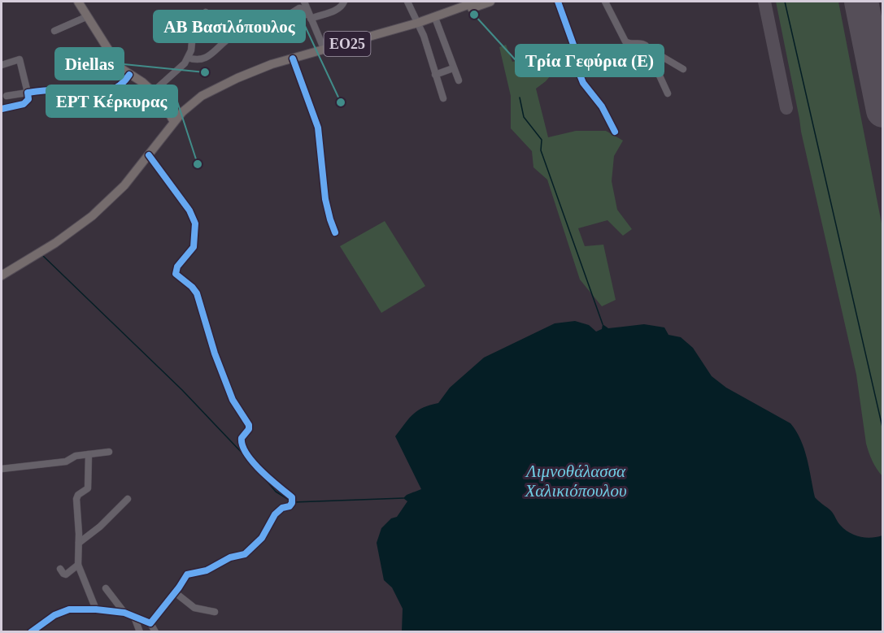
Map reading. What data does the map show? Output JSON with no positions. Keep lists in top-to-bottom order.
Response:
{
  "streets": {
    "main road": ["ΕΟ25"]
  },
  "water": ["Λιμνοθάλασσα Χαλικιόπουλου"],
  "places": [
    "Τρία Γεφύρια (E)",
    "Diellas",
    "ΑΒ Βασιλόπουλος",
    "ΕΡΤ Κέρκυρας"
  ]
}
